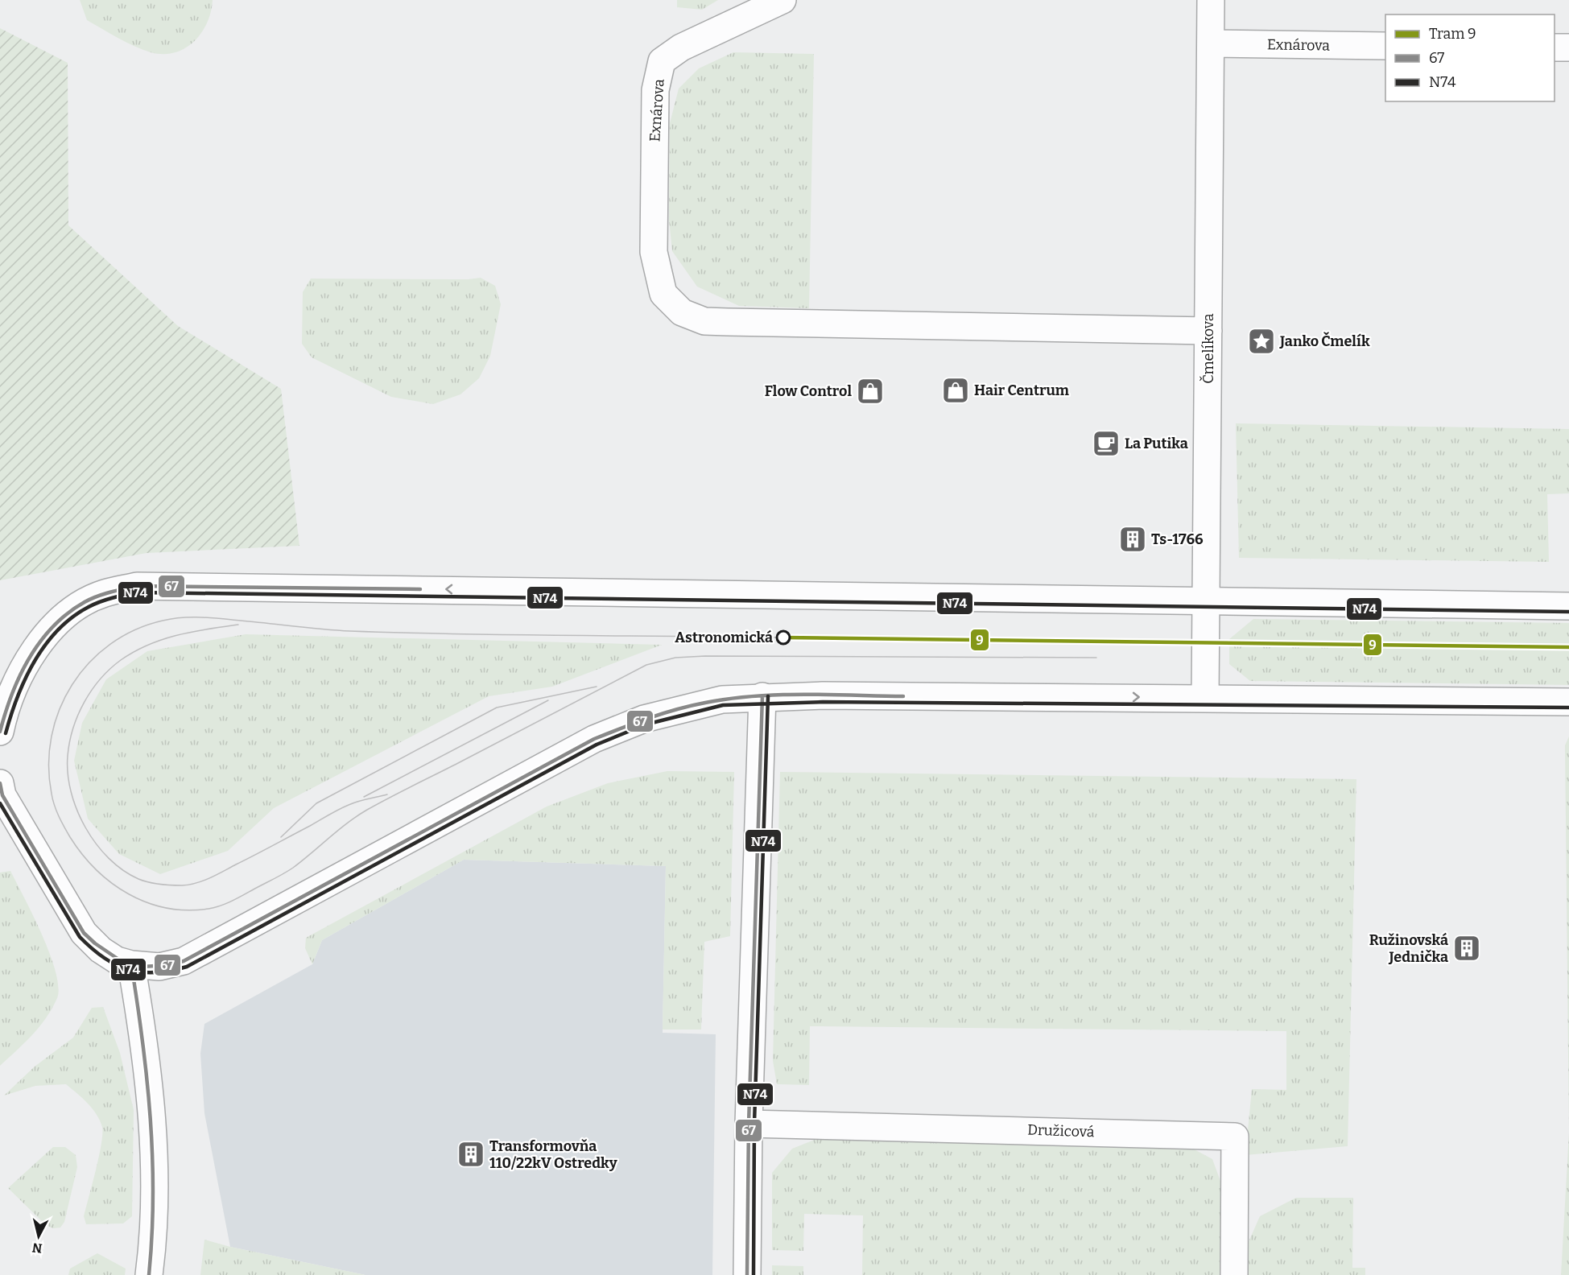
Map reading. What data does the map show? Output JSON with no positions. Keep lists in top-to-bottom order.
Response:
{
  "streets": {
    "street": ["Exnárova", "Čmelíkova", "Družicová"]
  },
  "crossings": [
    ["Exnárova", "Čmelíkova"]
  ],
  "places": {
    "place": ["Janko Čmelík"],
    "shop": ["Hair Centrum", "Flow Control"],
    "cafe": ["La Putika"],
    "building": ["Ts-1766", "Ružinovská Jednička", "Transformovňa 110/22kV Ostredky"],
    "other": ["Astronomická"]
  },
  "lines": ["transit line 67", "transit line N74", "tram line 9"],
  "legend": ["Tram 9", "67", "N74"],
  "north": "bottom"
}
